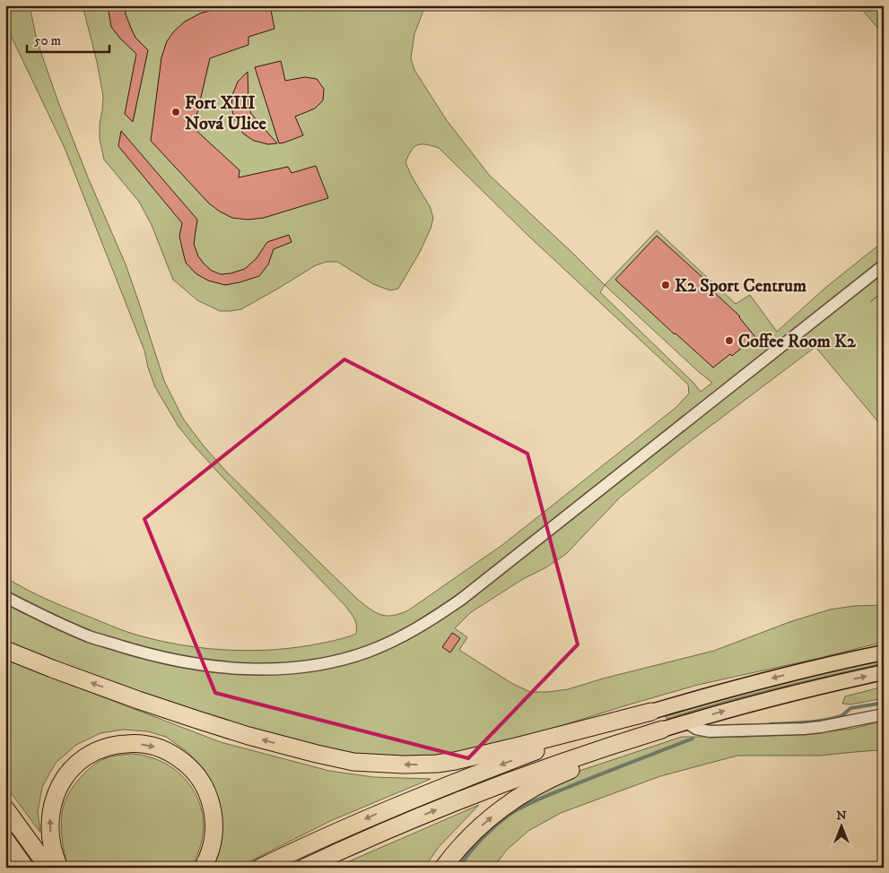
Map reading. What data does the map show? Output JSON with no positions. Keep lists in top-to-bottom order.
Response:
{
  "places": ["Fort XIII Nová Ulice", "K2 Sport Centrum", "Coffee Room K2"],
  "scale_bar": "50 m",
  "north": "top"
}
